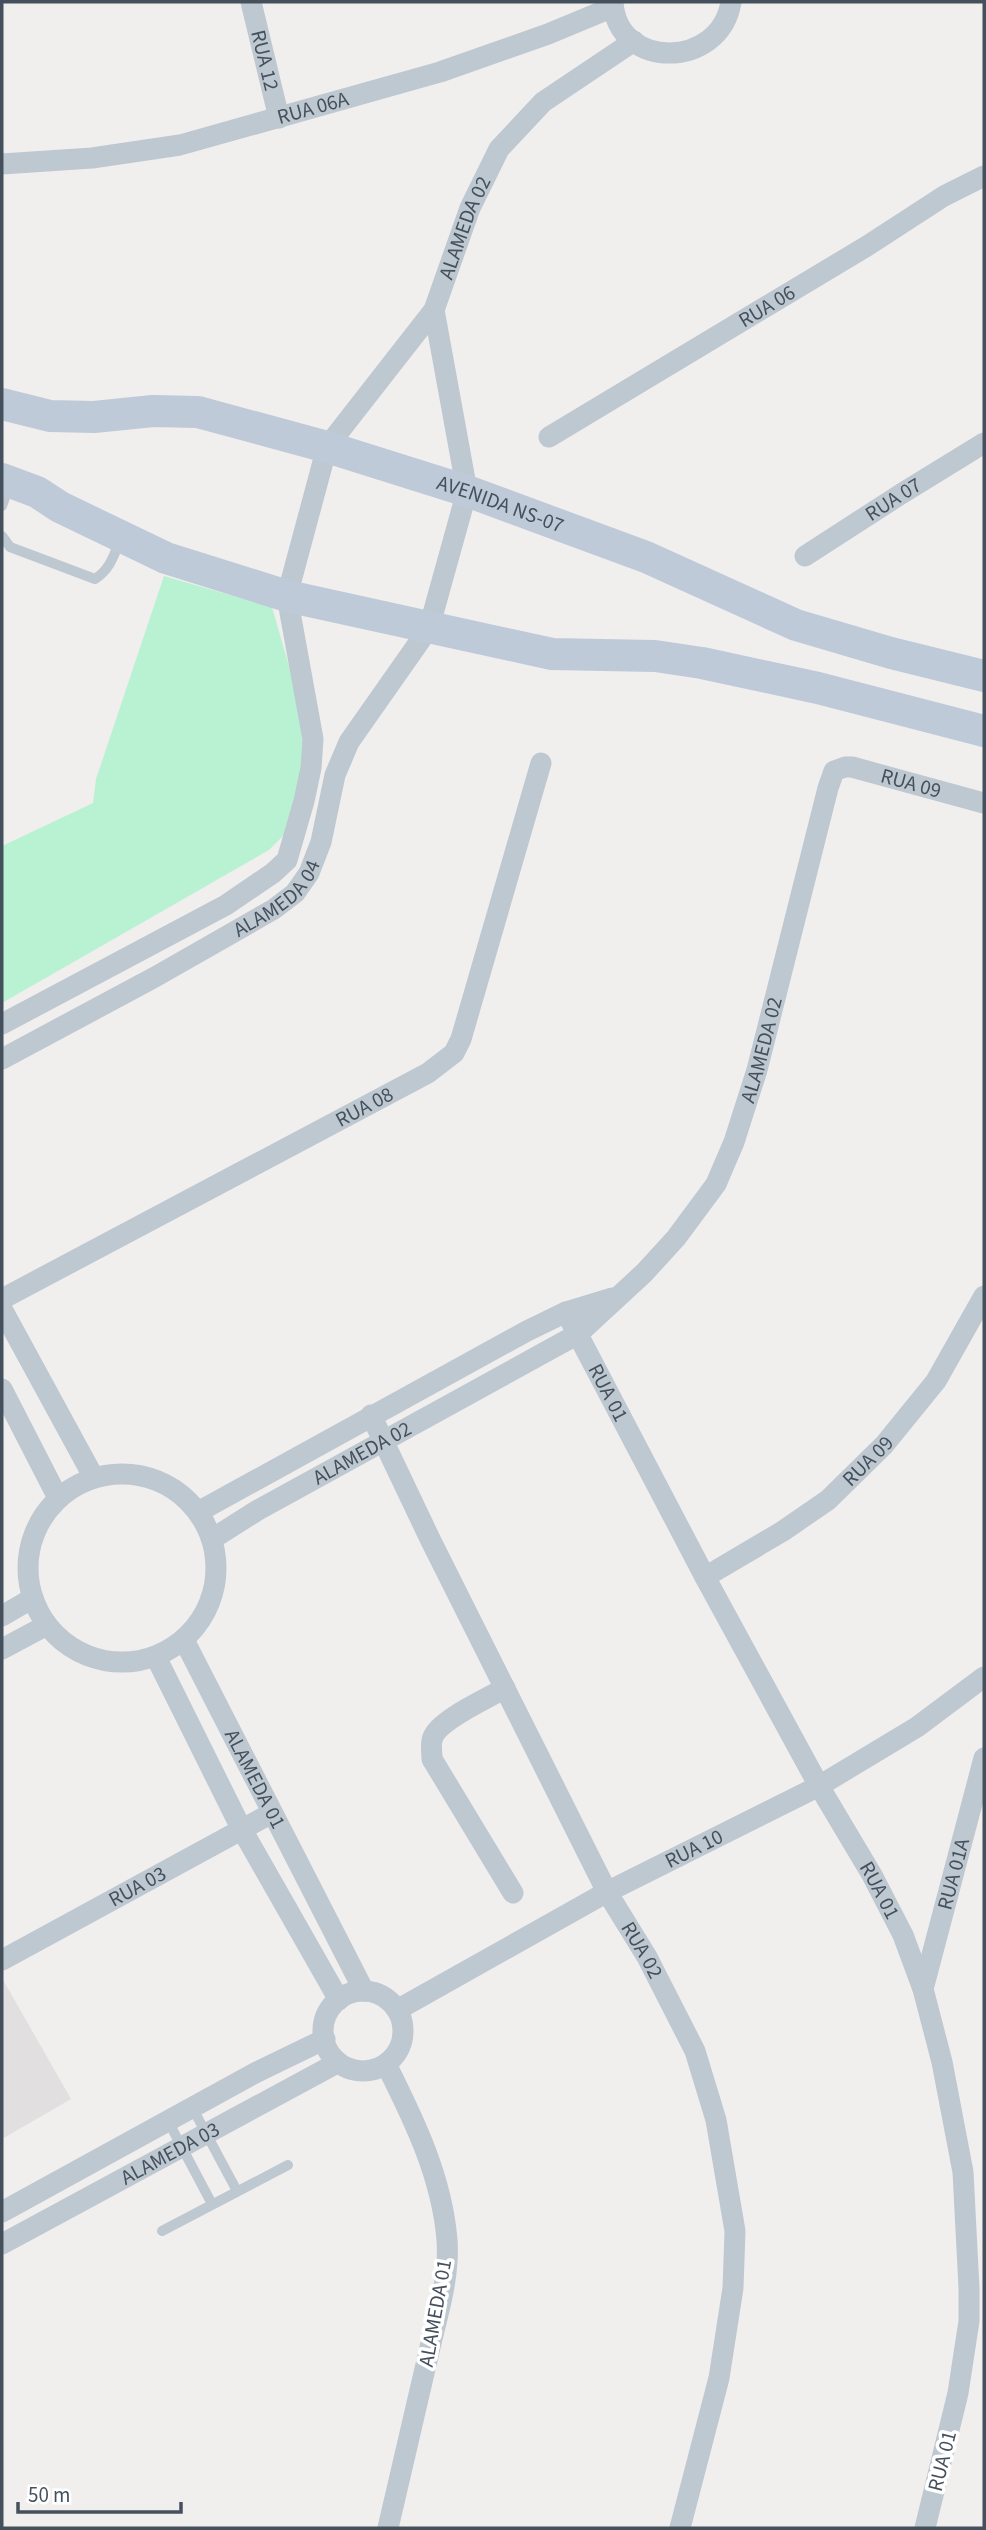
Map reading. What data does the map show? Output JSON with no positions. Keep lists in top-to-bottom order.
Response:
{
  "streets": {
    "street": [
      "RUA 12",
      "RUA 06A",
      "ALAMEDA 02",
      "RUA 06",
      "RUA 07",
      "AVENIDA NS-07",
      "RUA 09",
      "ALAMEDA 04",
      "RUA 08",
      "RUA 01",
      "ALAMEDA 01",
      "RUA 10",
      "RUA 01A",
      "RUA 03",
      "RUA 02",
      "ALAMEDA 03"
    ]
  },
  "crossings": [
    ["RUA 12", "RUA 06A"],
    ["ALAMEDA 02", "AVENIDA NS-07"],
    ["ALAMEDA 02", "RUA 09"],
    ["ALAMEDA 02", "RUA 01"],
    ["ALAMEDA 02", "ALAMEDA 01"],
    ["ALAMEDA 02", "RUA 02"],
    ["AVENIDA NS-07", "ALAMEDA 04"],
    ["RUA 09", "RUA 01"],
    ["RUA 01", "RUA 10"],
    ["RUA 01", "RUA 01A"],
    ["ALAMEDA 01", "RUA 10"],
    ["ALAMEDA 01", "RUA 03"],
    ["ALAMEDA 01", "ALAMEDA 03"],
    ["RUA 10", "RUA 02"],
    ["RUA 10", "ALAMEDA 03"]
  ],
  "scale_bar": "50 m"
}
